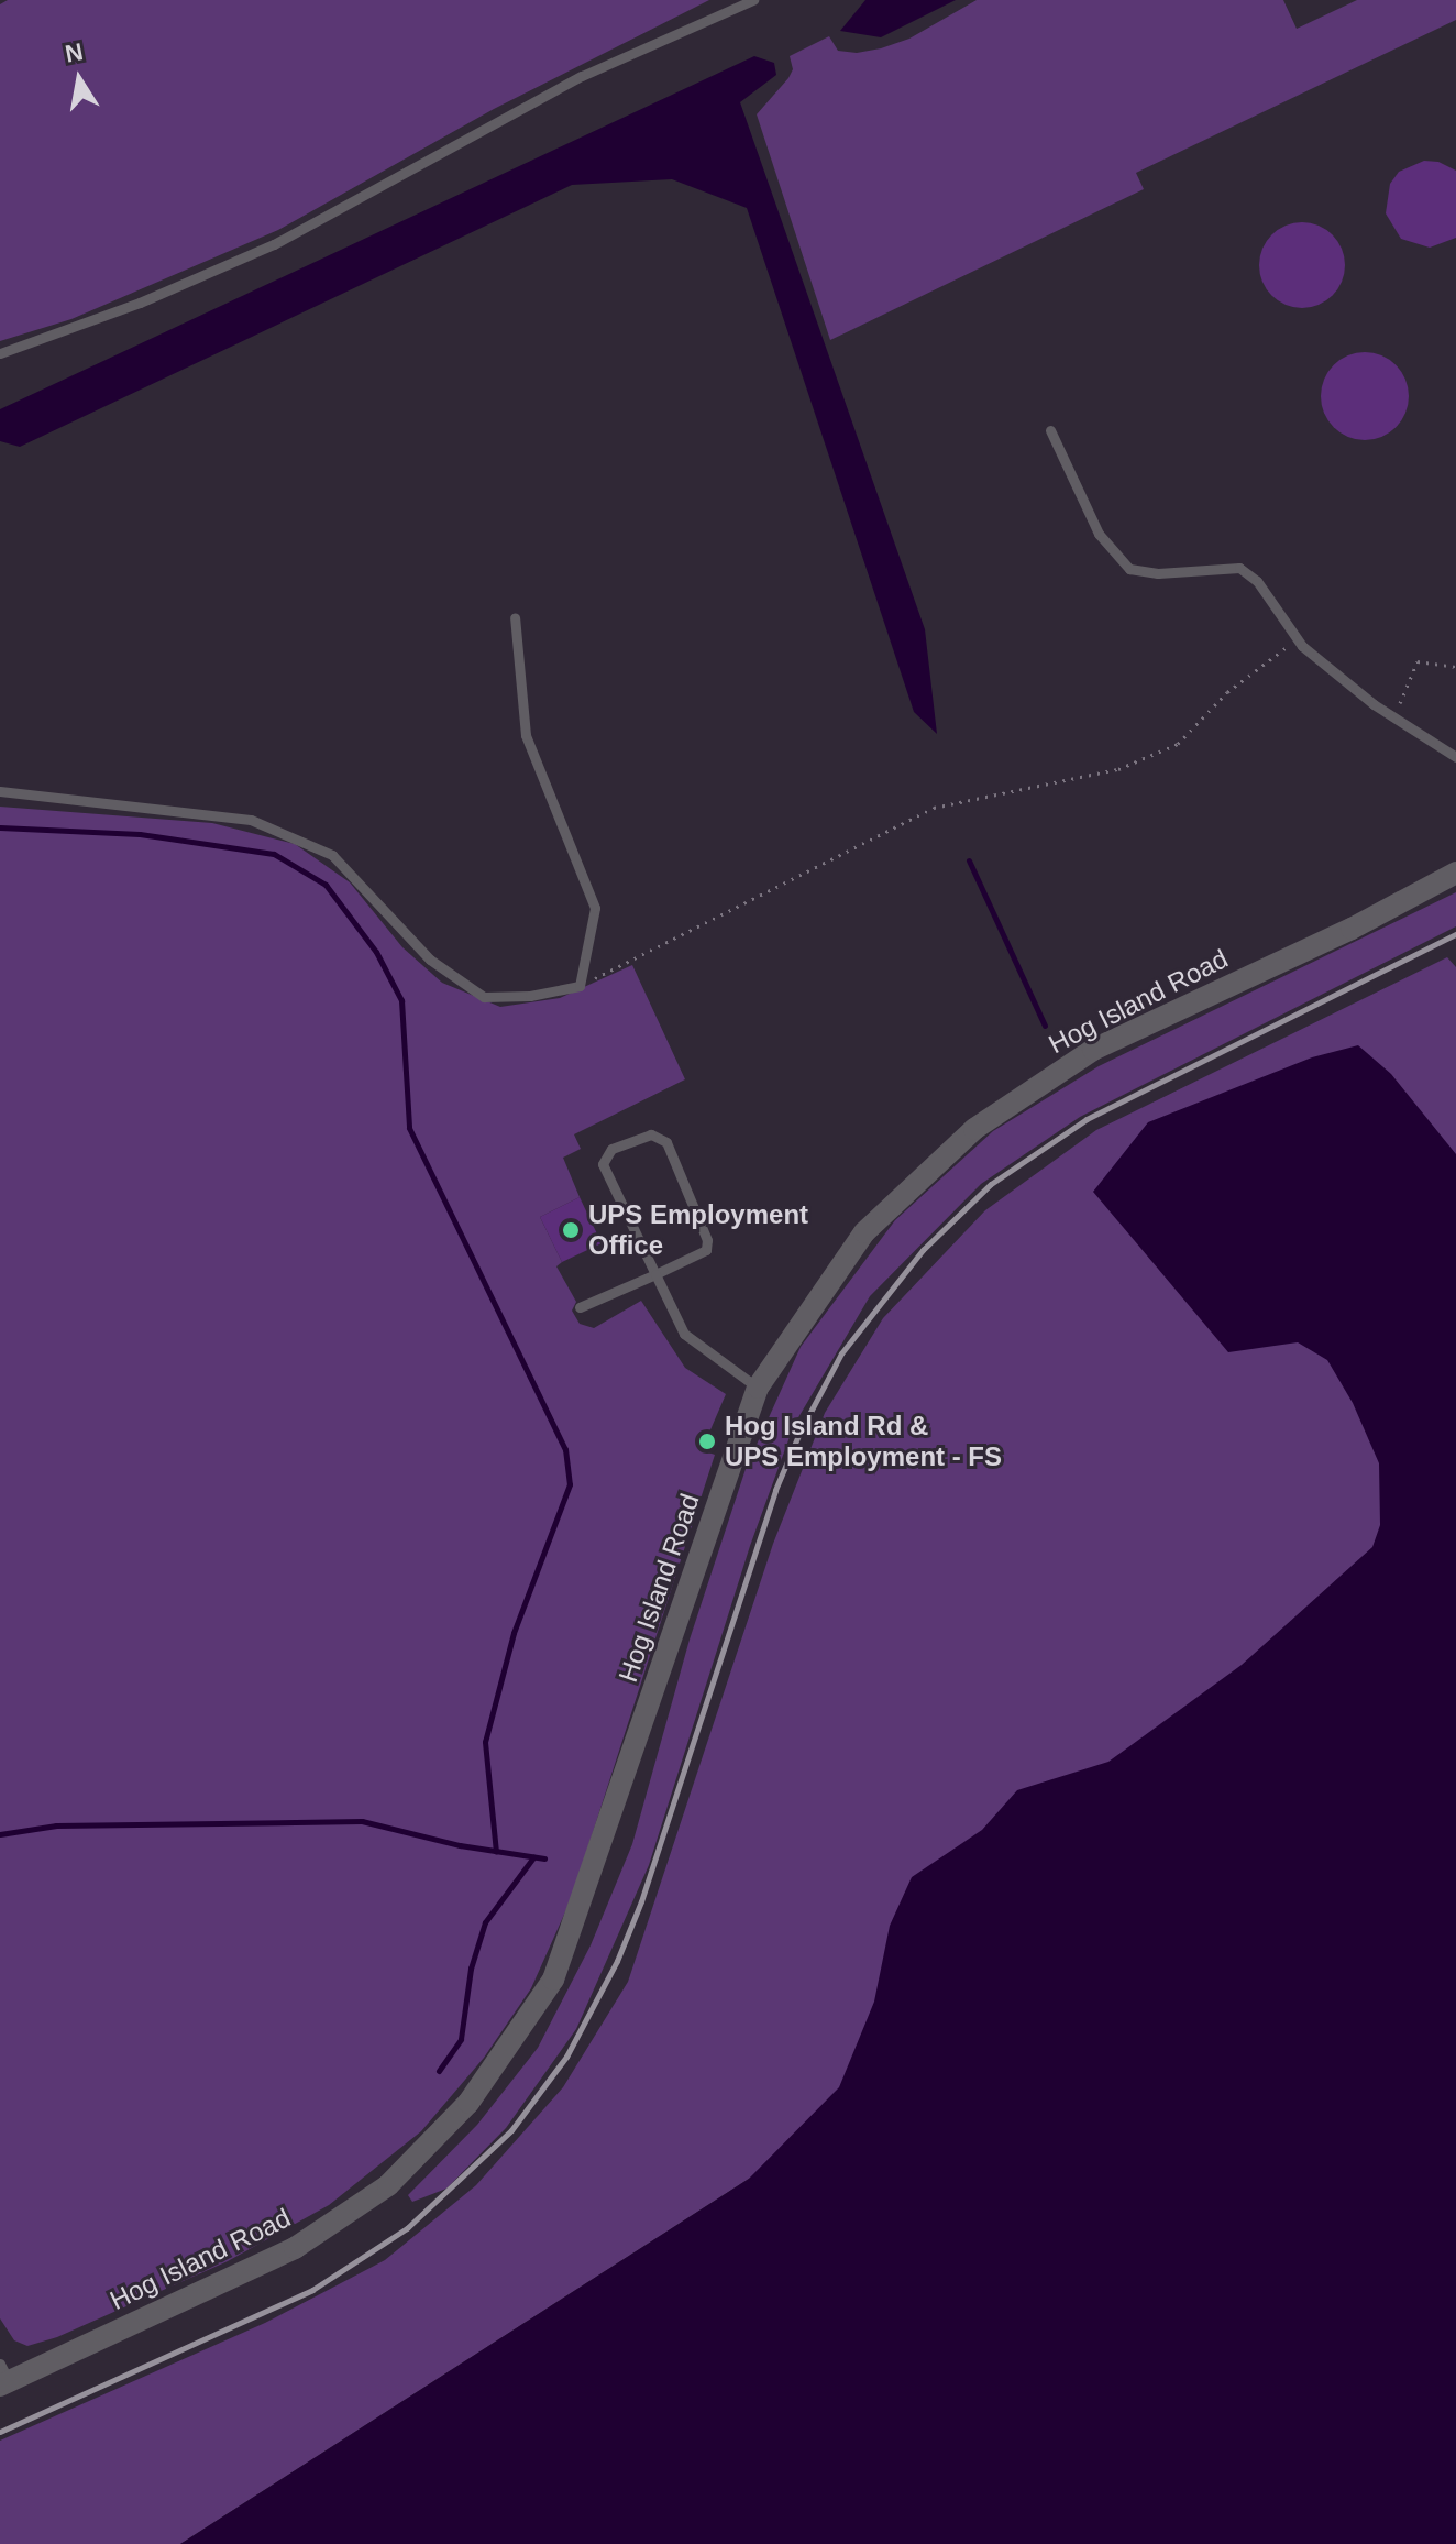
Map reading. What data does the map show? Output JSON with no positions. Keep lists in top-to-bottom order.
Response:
{
  "streets": {
    "street": ["Hog Island Road"]
  },
  "places": ["UPS Employment Office", "Hog Island Rd & UPS Employment - FS"],
  "north": "top"
}
